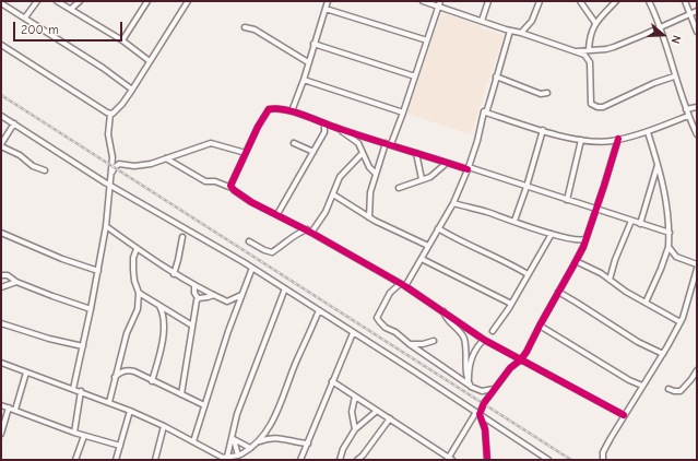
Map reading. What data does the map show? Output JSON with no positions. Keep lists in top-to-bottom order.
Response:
{
  "scale_bar": "200 m",
  "north": "right"
}
